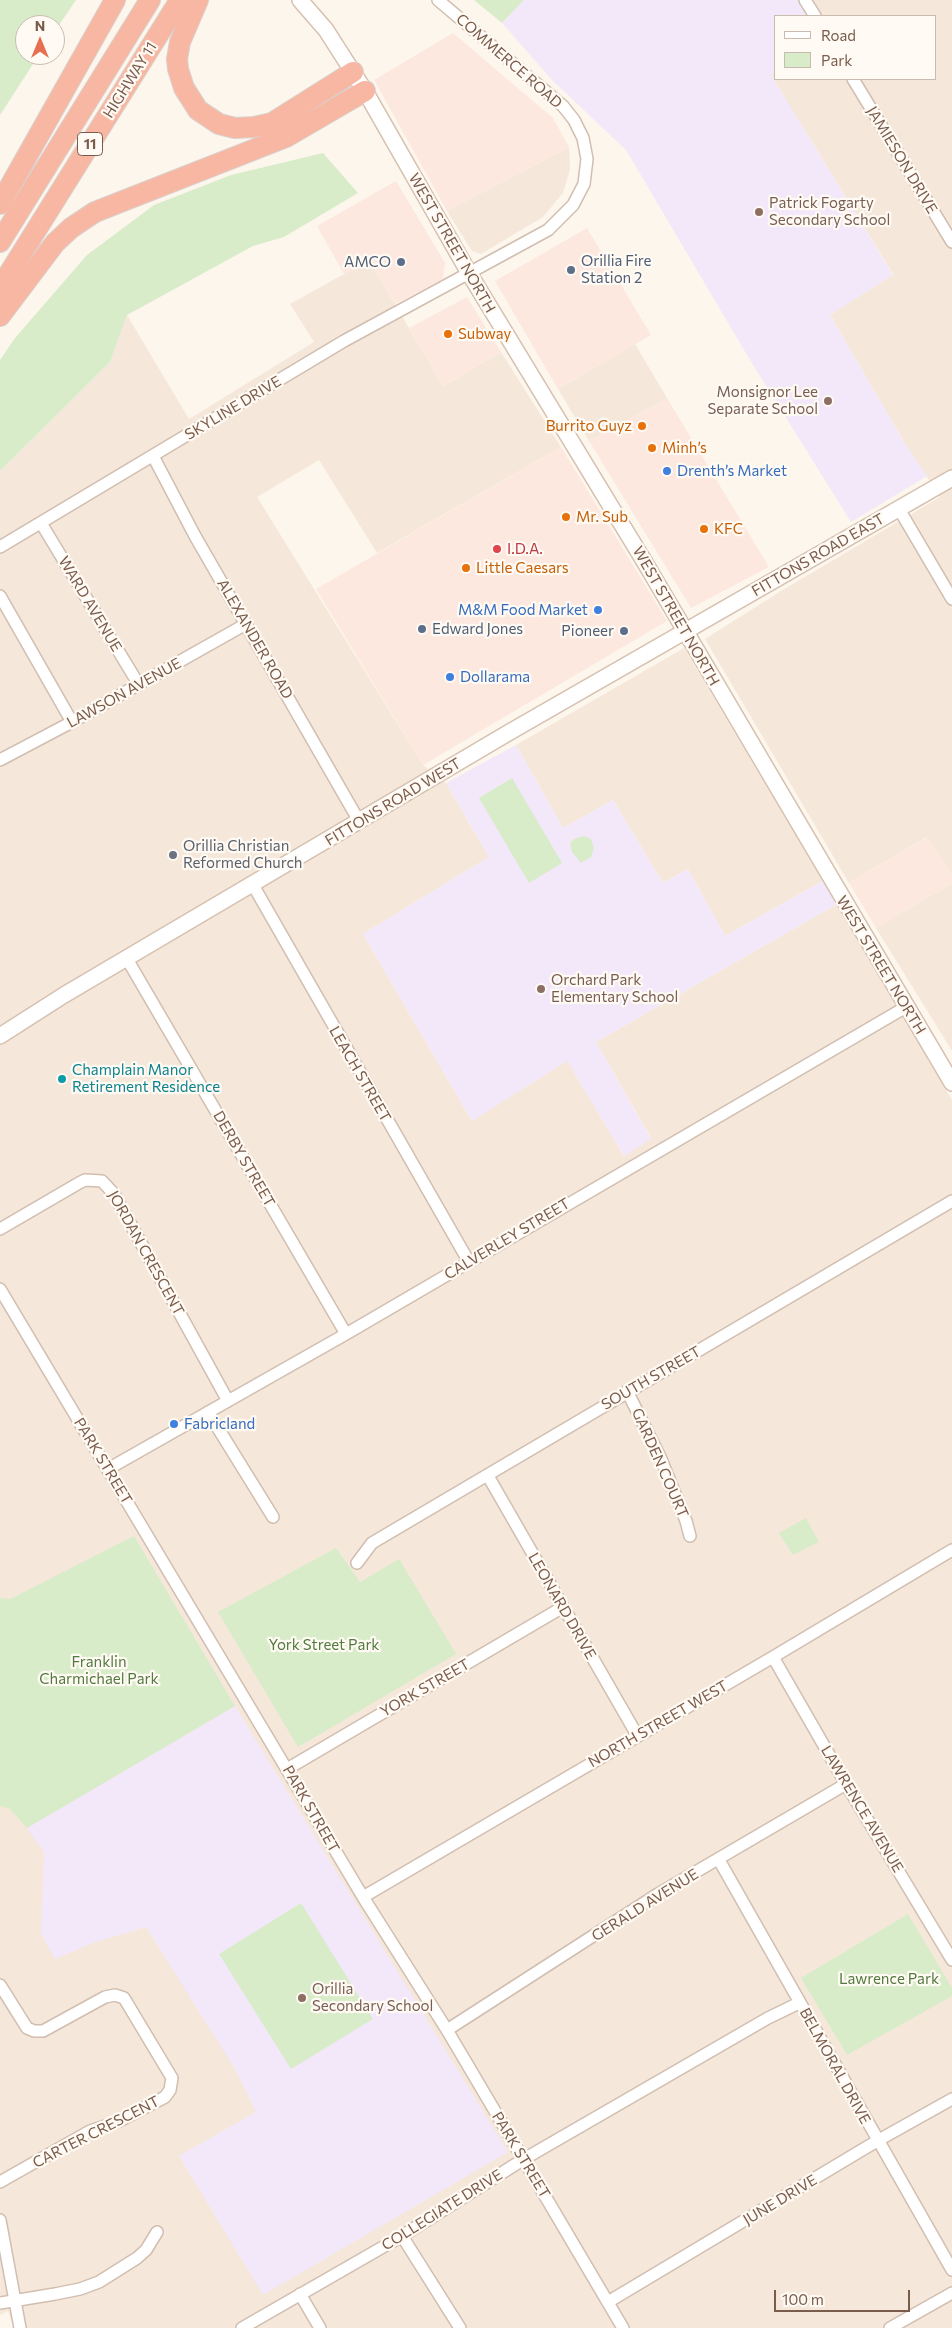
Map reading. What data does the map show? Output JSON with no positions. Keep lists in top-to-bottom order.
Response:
{
  "streets": {
    "highway": ["HIGHWAY 11", "11"],
    "main road": ["WEST STREET NORTH", "FITTONS ROAD EAST", "FITTONS ROAD WEST"],
    "street": [
      "COMMERCE ROAD",
      "JAMIESON DRIVE",
      "SKYLINE DRIVE",
      "WARD AVENUE",
      "ALEXANDER ROAD",
      "LAWSON AVENUE",
      "LEACH STREET",
      "DERBY STREET",
      "CALVERLEY STREET",
      "JORDAN CRESCENT",
      "SOUTH STREET",
      "PARK STREET",
      "GARDEN COURT",
      "LEONARD DRIVE",
      "YORK STREET",
      "NORTH STREET WEST",
      "LAWRENCE AVENUE",
      "GERALD AVENUE",
      "BELMORAL DRIVE",
      "CARTER CRESCENT",
      "JUNE DRIVE",
      "COLLEGIATE DRIVE"
    ]
  },
  "crossings": [
    ["COMMERCE ROAD", "WEST STREET NORTH"],
    ["COMMERCE ROAD", "SKYLINE DRIVE"],
    ["WEST STREET NORTH", "SKYLINE DRIVE"],
    ["WEST STREET NORTH", "FITTONS ROAD EAST"],
    ["WEST STREET NORTH", "FITTONS ROAD WEST"],
    ["WEST STREET NORTH", "CALVERLEY STREET"],
    ["SKYLINE DRIVE", "WARD AVENUE"],
    ["SKYLINE DRIVE", "ALEXANDER ROAD"],
    ["FITTONS ROAD EAST", "FITTONS ROAD WEST"],
    ["WARD AVENUE", "LAWSON AVENUE"],
    ["ALEXANDER ROAD", "LAWSON AVENUE"],
    ["ALEXANDER ROAD", "FITTONS ROAD WEST"],
    ["FITTONS ROAD WEST", "LEACH STREET"],
    ["FITTONS ROAD WEST", "DERBY STREET"],
    ["LEACH STREET", "CALVERLEY STREET"],
    ["DERBY STREET", "CALVERLEY STREET"],
    ["CALVERLEY STREET", "JORDAN CRESCENT"],
    ["CALVERLEY STREET", "PARK STREET"],
    ["SOUTH STREET", "GARDEN COURT"],
    ["SOUTH STREET", "LEONARD DRIVE"],
    ["PARK STREET", "YORK STREET"],
    ["PARK STREET", "NORTH STREET WEST"],
    ["PARK STREET", "GERALD AVENUE"],
    ["PARK STREET", "JUNE DRIVE"],
    ["PARK STREET", "COLLEGIATE DRIVE"],
    ["LEONARD DRIVE", "YORK STREET"],
    ["LEONARD DRIVE", "NORTH STREET WEST"],
    ["NORTH STREET WEST", "LAWRENCE AVENUE"],
    ["LAWRENCE AVENUE", "GERALD AVENUE"],
    ["GERALD AVENUE", "BELMORAL DRIVE"],
    ["BELMORAL DRIVE", "JUNE DRIVE"],
    ["BELMORAL DRIVE", "COLLEGIATE DRIVE"]
  ],
  "parks": ["York Street Park", "Franklin Charmichael Park", "Lawrence Park"],
  "places": [
    "Patrick Fogarty Secondary School",
    "AMCO",
    "Orillia Fire Station 2",
    "Subway",
    "Monsignor Lee Separate School",
    "Burrito Guyz",
    "Minh’s",
    "Drenth’s Market",
    "Mr. Sub",
    "KFC",
    "I.D.A.",
    "Little Caesars",
    "M&M Food Market",
    "Edward Jones",
    "Pioneer",
    "Dollarama",
    "Orillia Christian Reformed Church",
    "Orchard Park Elementary School",
    "Champlain Manor Retirement Residence",
    "Fabricland",
    "Orillia Secondary School"
  ],
  "legend": ["Road", "Park"],
  "scale_bar": "100 m",
  "north": "top"
}
